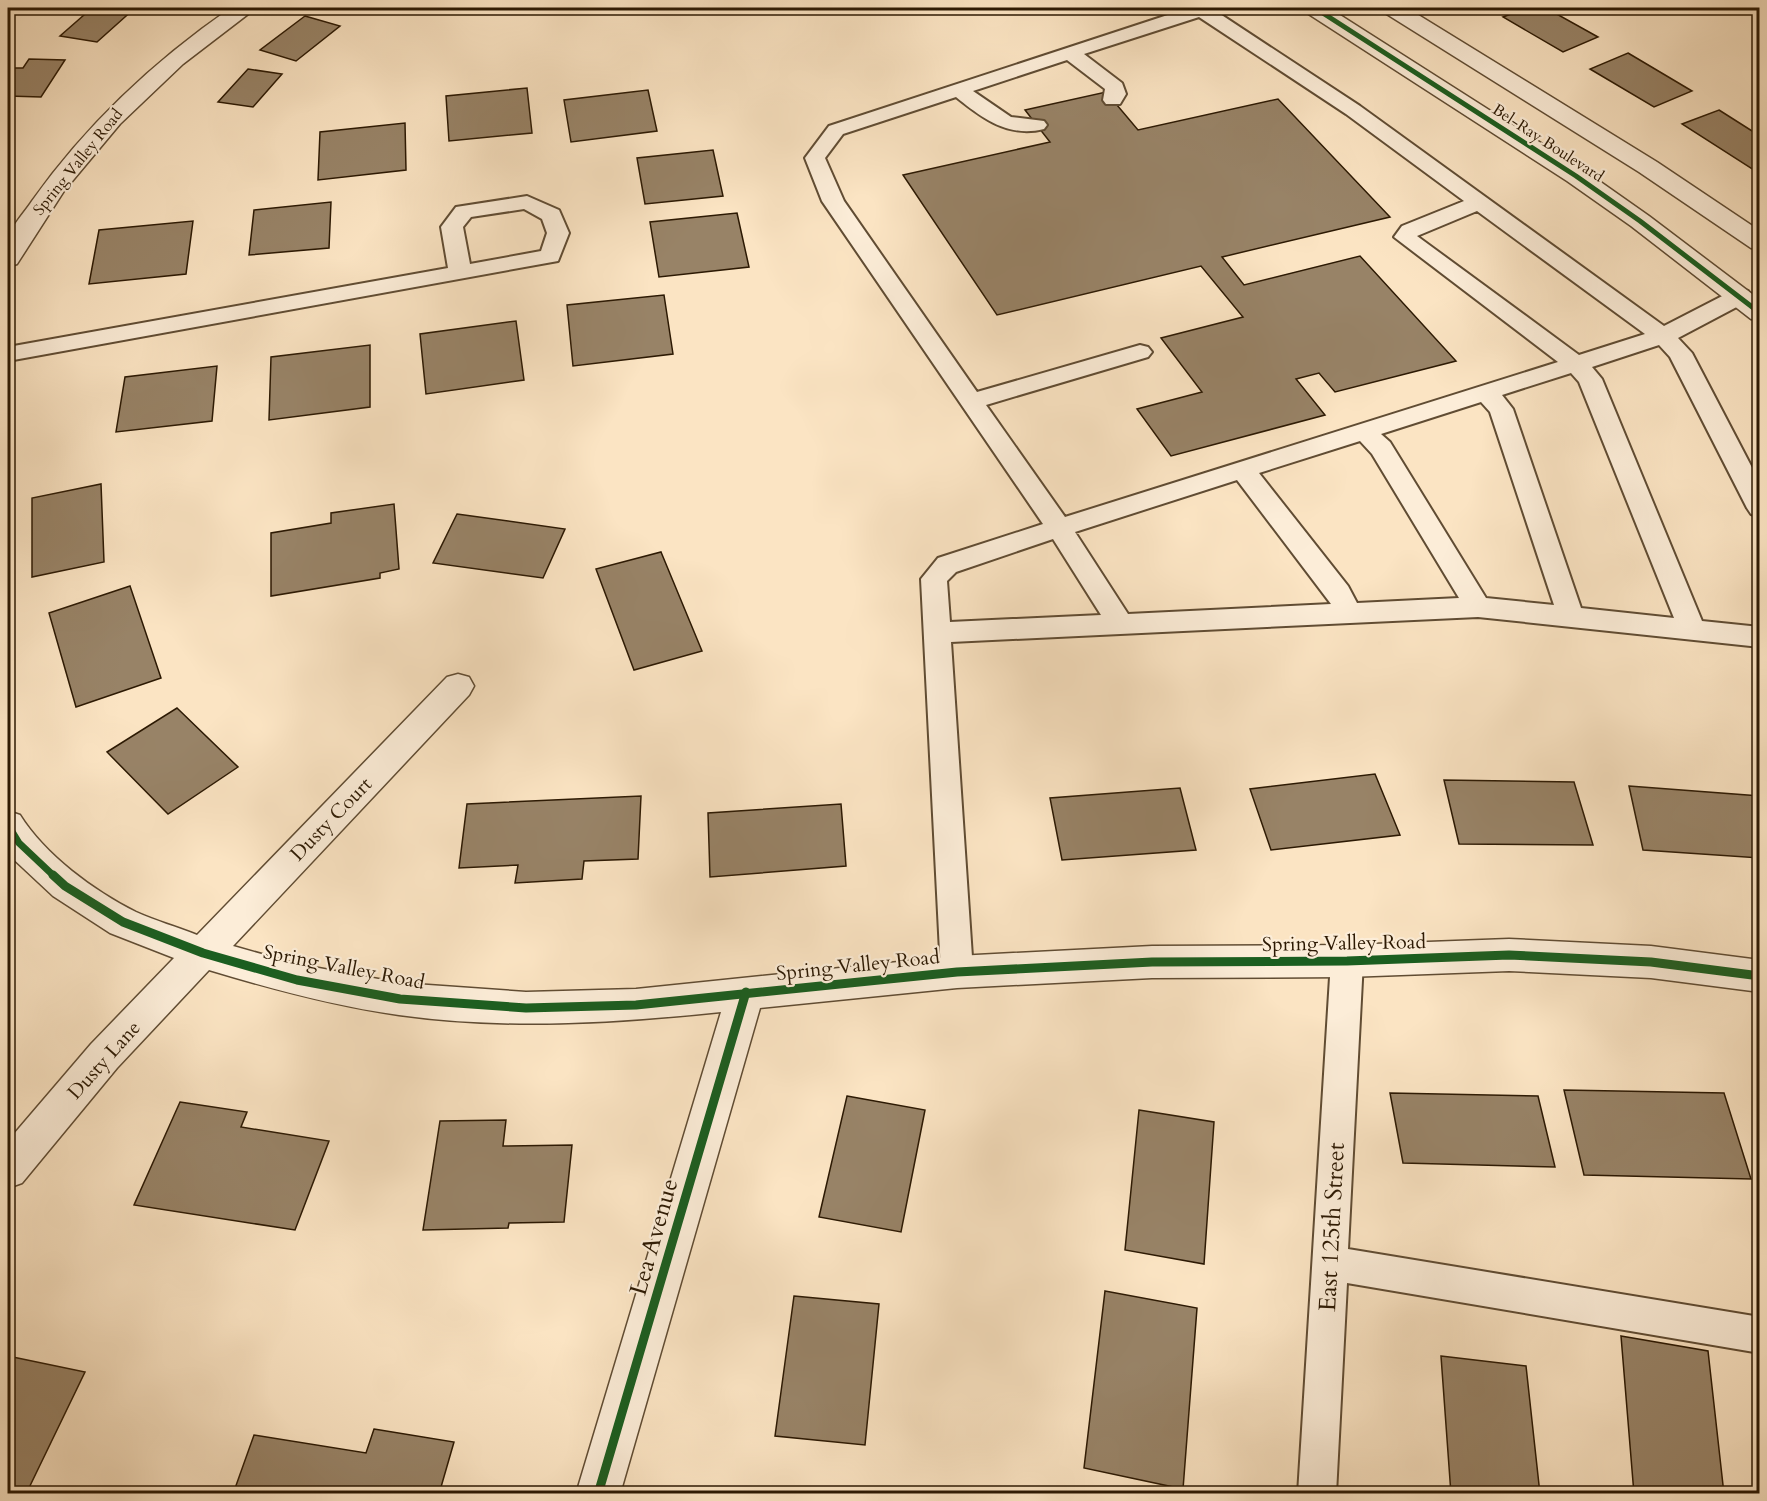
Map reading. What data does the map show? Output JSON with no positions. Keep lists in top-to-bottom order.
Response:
{
  "streets": {
    "street": [
      "Bel-Ray Boulevard",
      "Spring Valley Road",
      "Dusty Court",
      "Dusty Lane",
      "Lea Avenue"
    ],
    "lane": ["East 125th Street"]
  },
  "crossings": [
    ["Spring Valley Road", "Dusty Court"],
    ["Spring Valley Road", "Dusty Lane"],
    ["Spring Valley Road", "East 125th Street"],
    ["Spring Valley Road", "Lea Avenue"],
    ["Dusty Court", "Dusty Lane"]
  ]
}
